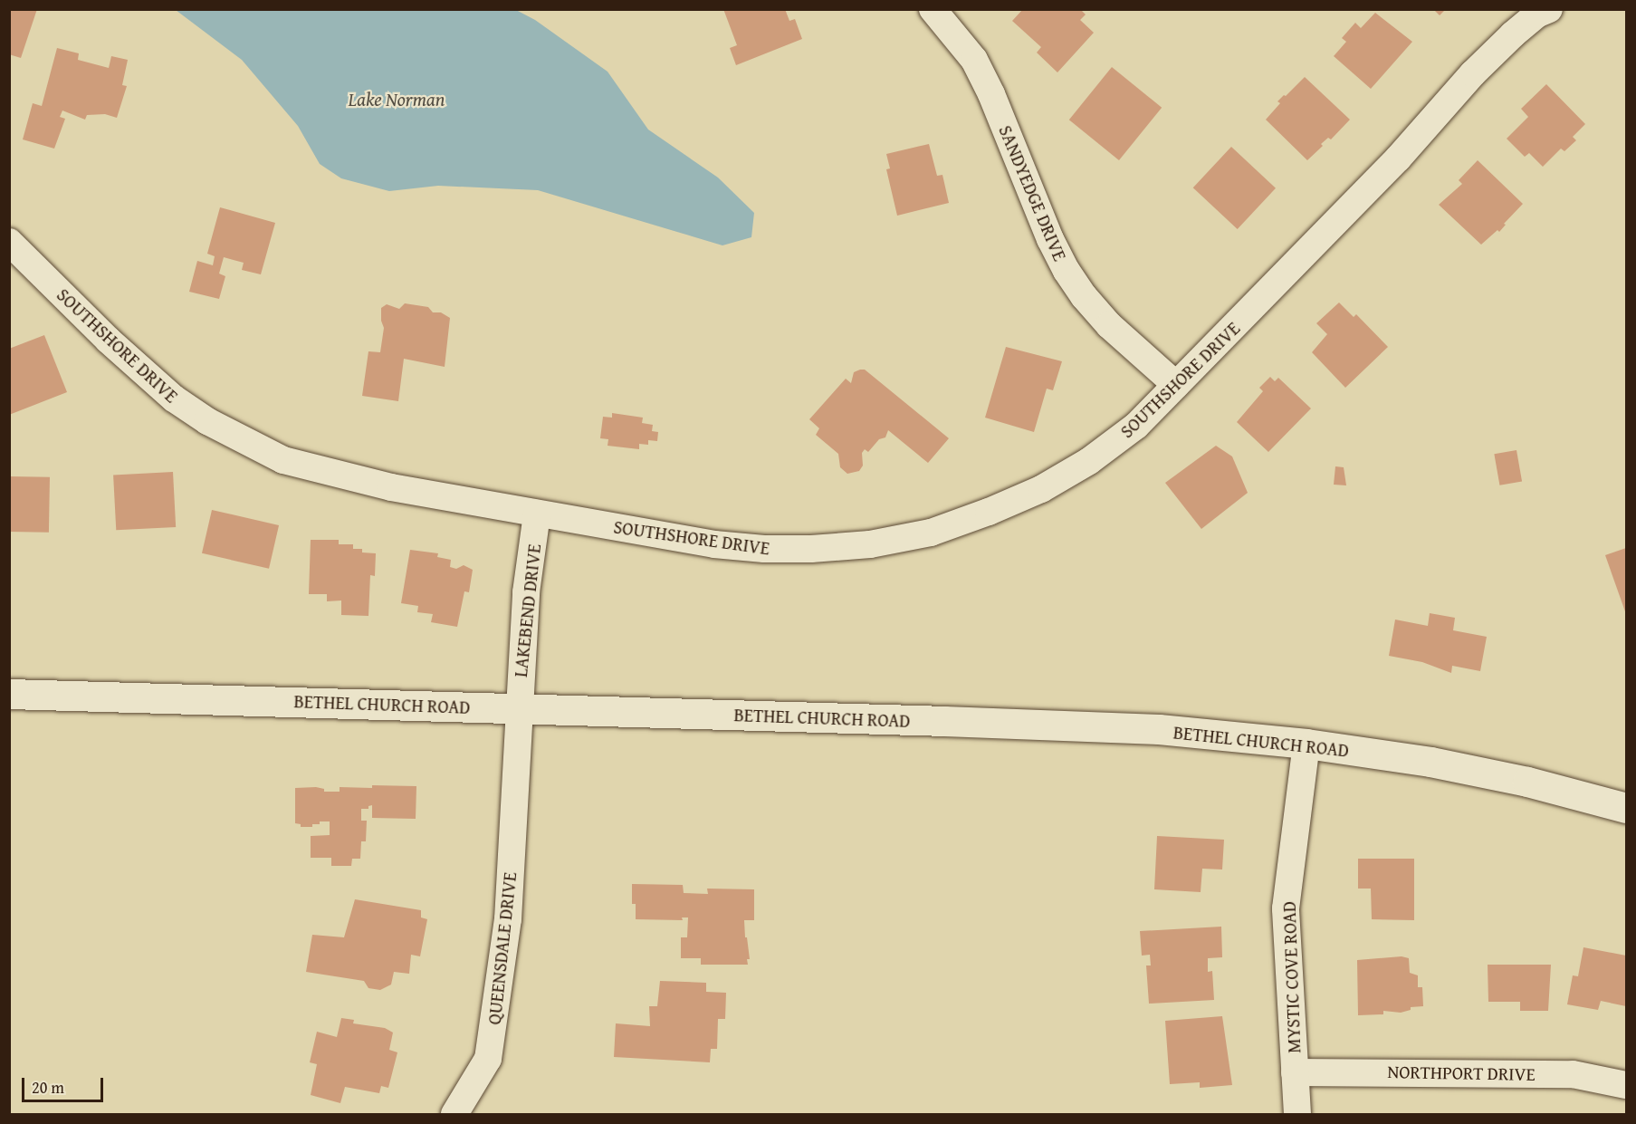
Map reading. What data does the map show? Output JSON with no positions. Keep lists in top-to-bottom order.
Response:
{
  "streets": {
    "street": [
      "SANDYEDGE DRIVE",
      "SOUTHSHORE DRIVE",
      "LAKEBEND DRIVE",
      "BETHEL CHURCH ROAD",
      "QUEENSDALE DRIVE",
      "MYSTIC COVE ROAD",
      "NORTHPORT DRIVE"
    ]
  },
  "crossings": [
    ["SANDYEDGE DRIVE", "SOUTHSHORE DRIVE"],
    ["SOUTHSHORE DRIVE", "LAKEBEND DRIVE"],
    ["LAKEBEND DRIVE", "BETHEL CHURCH ROAD"],
    ["LAKEBEND DRIVE", "QUEENSDALE DRIVE"],
    ["BETHEL CHURCH ROAD", "QUEENSDALE DRIVE"],
    ["BETHEL CHURCH ROAD", "MYSTIC COVE ROAD"],
    ["MYSTIC COVE ROAD", "NORTHPORT DRIVE"]
  ],
  "water": ["Lake Norman"],
  "scale_bar": "20 m"
}
